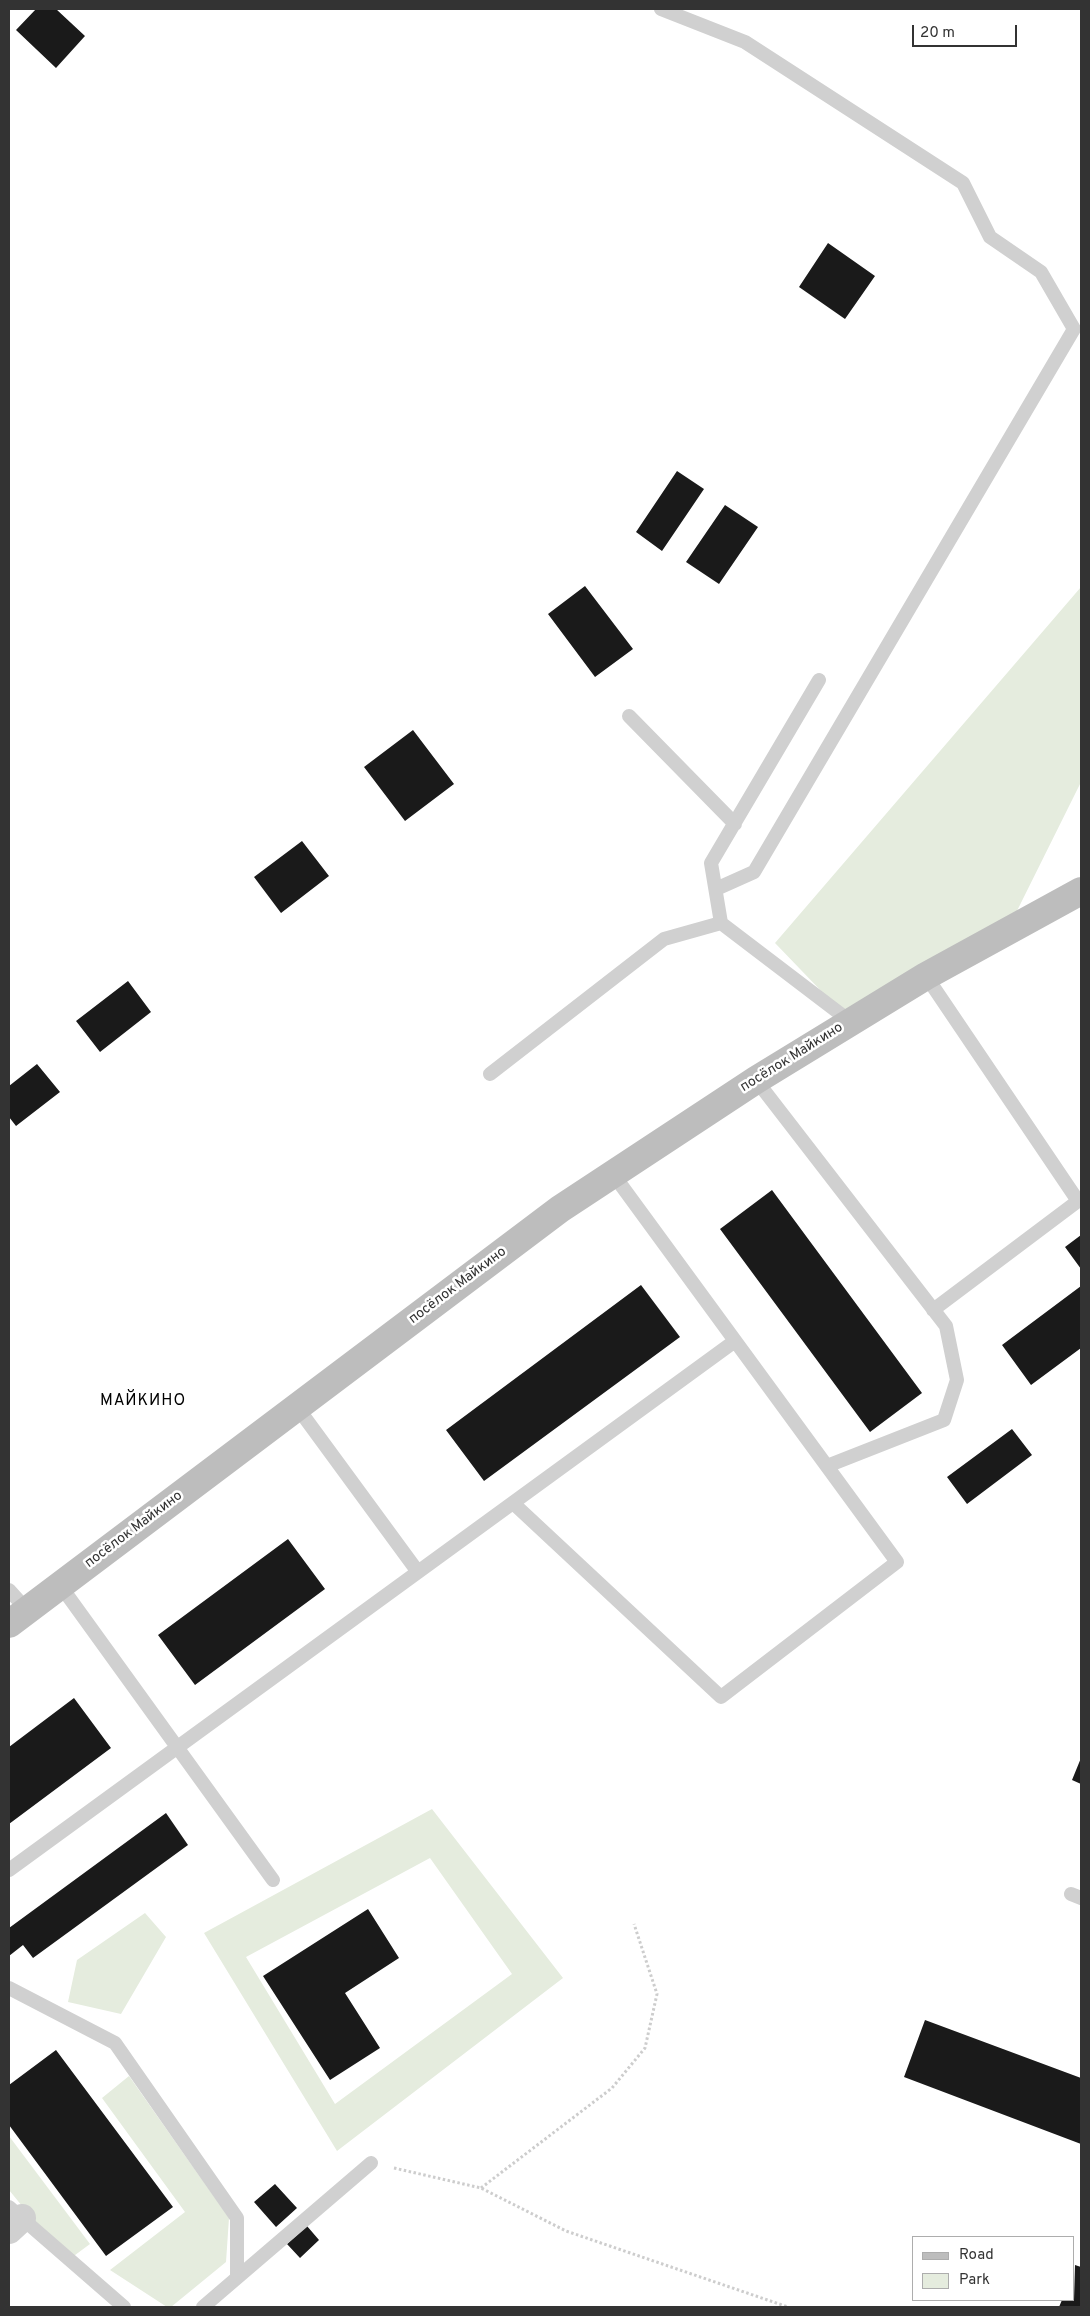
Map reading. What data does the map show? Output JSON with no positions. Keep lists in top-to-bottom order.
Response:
{
  "streets": {
    "street": ["посёлок Майкино"]
  },
  "districts": ["МАЙКИНО"],
  "legend": ["Road", "Park"],
  "scale_bar": "20 m"
}
